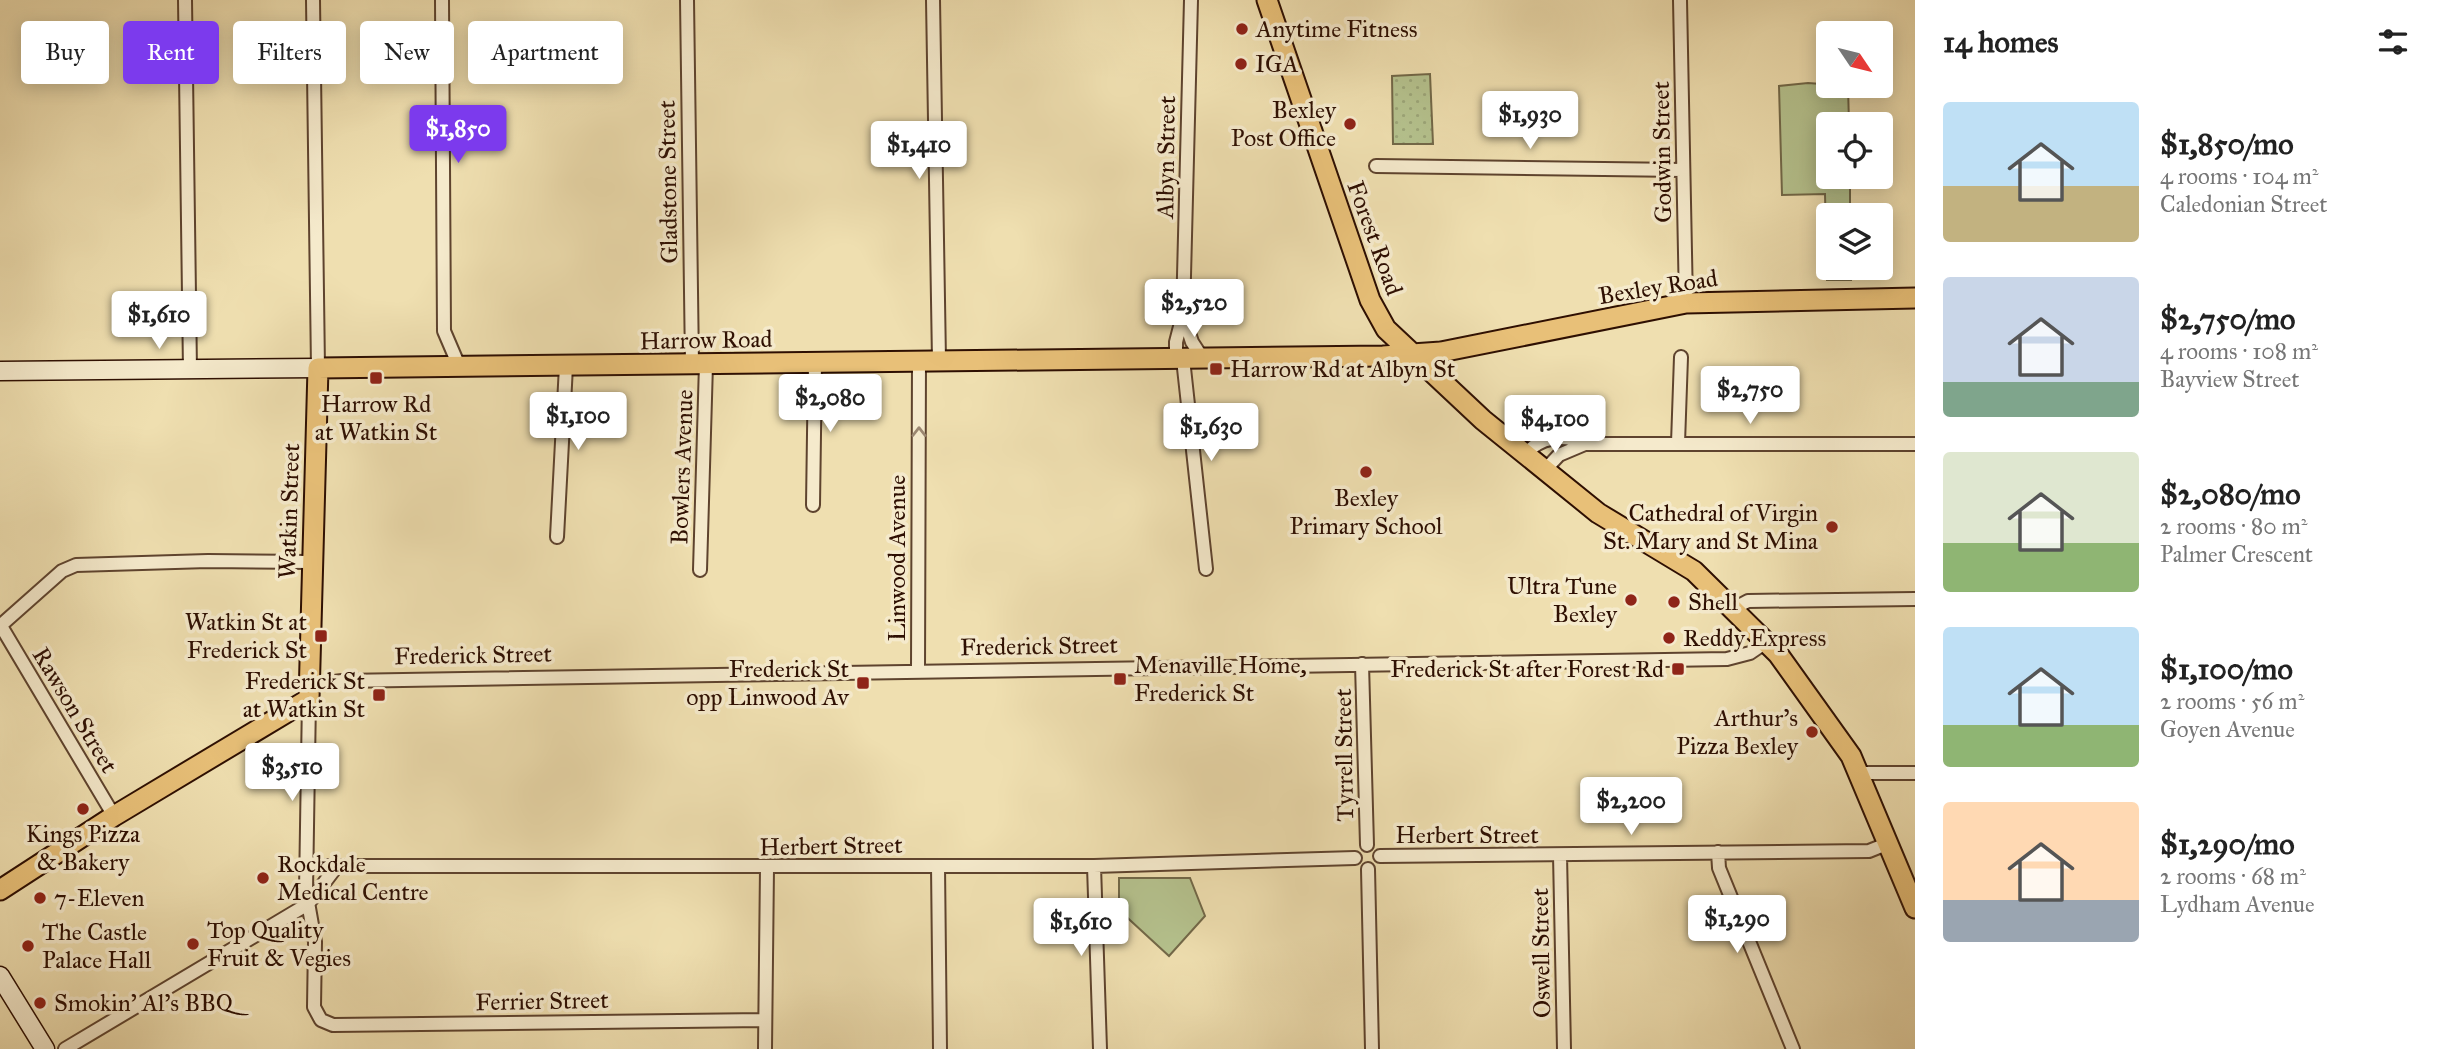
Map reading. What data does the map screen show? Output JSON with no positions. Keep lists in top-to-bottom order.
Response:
{
  "streets": {
    "main road": [
      "Forest Road",
      "Bexley Road",
      "Harrow Road",
      "Watkin Street",
      "Frederick Street"
    ],
    "street": [
      "Godwin Street",
      "Albyn Street",
      "Gladstone Street",
      "Bowlers Avenue",
      "Linwood Avenue",
      "Rawson Street",
      "Tyrrell Street",
      "Herbert Street",
      "Oswell Street",
      "Ferrier Street"
    ]
  },
  "crossings": [
    ["Godwin Street", "Bexley Road"],
    ["Albyn Street", "Harrow Road"],
    ["Gladstone Street", "Harrow Road"],
    ["Gladstone Street", "Bowlers Avenue"],
    ["Forest Road", "Bexley Road"],
    ["Forest Road", "Harrow Road"],
    ["Forest Road", "Frederick Street"],
    ["Forest Road", "Herbert Street"],
    ["Bexley Road", "Harrow Road"],
    ["Harrow Road", "Bowlers Avenue"],
    ["Harrow Road", "Watkin Street"],
    ["Harrow Road", "Linwood Avenue"],
    ["Watkin Street", "Frederick Street"],
    ["Watkin Street", "Herbert Street"],
    ["Watkin Street", "Ferrier Street"],
    ["Linwood Avenue", "Frederick Street"],
    ["Frederick Street", "Rawson Street"],
    ["Frederick Street", "Tyrrell Street"],
    ["Tyrrell Street", "Herbert Street"],
    ["Herbert Street", "Oswell Street"]
  ],
  "one_way": ["Linwood Avenue"],
  "places": {
    "other": [
      "Anytime Fitness",
      "IGA",
      "Bexley Post Office",
      "Bexley Primary School",
      "Cathedral of Virgin St. Mary and St Mina",
      "Ultra Tune Bexley",
      "Shell",
      "Reddy Express",
      "Arthur's Pizza Bexley",
      "Kings Pizza & Bakery",
      "Rockdale Medical Centre",
      "7-Eleven",
      "Top Quality Fruit & Vegies",
      "The Castle Palace Hall",
      "Smokin' Al's BBQ"
    ],
    "transit": [
      "Harrow Rd at Albyn St",
      "Harrow Rd at Watkin St",
      "Watkin St at Frederick St",
      "Frederick St after Forest Rd",
      "Menaville Home, Frederick St",
      "Frederick St opp Linwood Av",
      "Frederick St at Watkin St"
    ]
  },
  "north": "bottom right",
  "page": {
    "heading": "14 homes",
    "chip": [
      "Buy",
      "Rent",
      "Filters",
      "New",
      "Apartment"
    ],
    "list": [
      {
        "name": "$1,850/mo",
        "note": "4 rooms · 104 m² · Caledonian Street"
      },
      {
        "name": "$2,750/mo",
        "note": "4 rooms · 108 m² · Bayview Street"
      },
      {
        "name": "$2,080/mo",
        "note": "2 rooms · 80 m² · Palmer Crescent"
      },
      {
        "name": "$1,100/mo",
        "note": "2 rooms · 56 m² · Goyen Avenue"
      },
      {
        "name": "$1,290/mo",
        "note": "2 rooms · 68 m² · Lydham Avenue"
      }
    ],
    "price": [
      "$1,930",
      "$1,850",
      "$1,410",
      "$2,520",
      "$1,610",
      "$2,750",
      "$2,080",
      "$1,100",
      "$4,100",
      "$1,630",
      "$3,510",
      "$2,200",
      "$1,290",
      "$1,610"
    ]
  }
}
